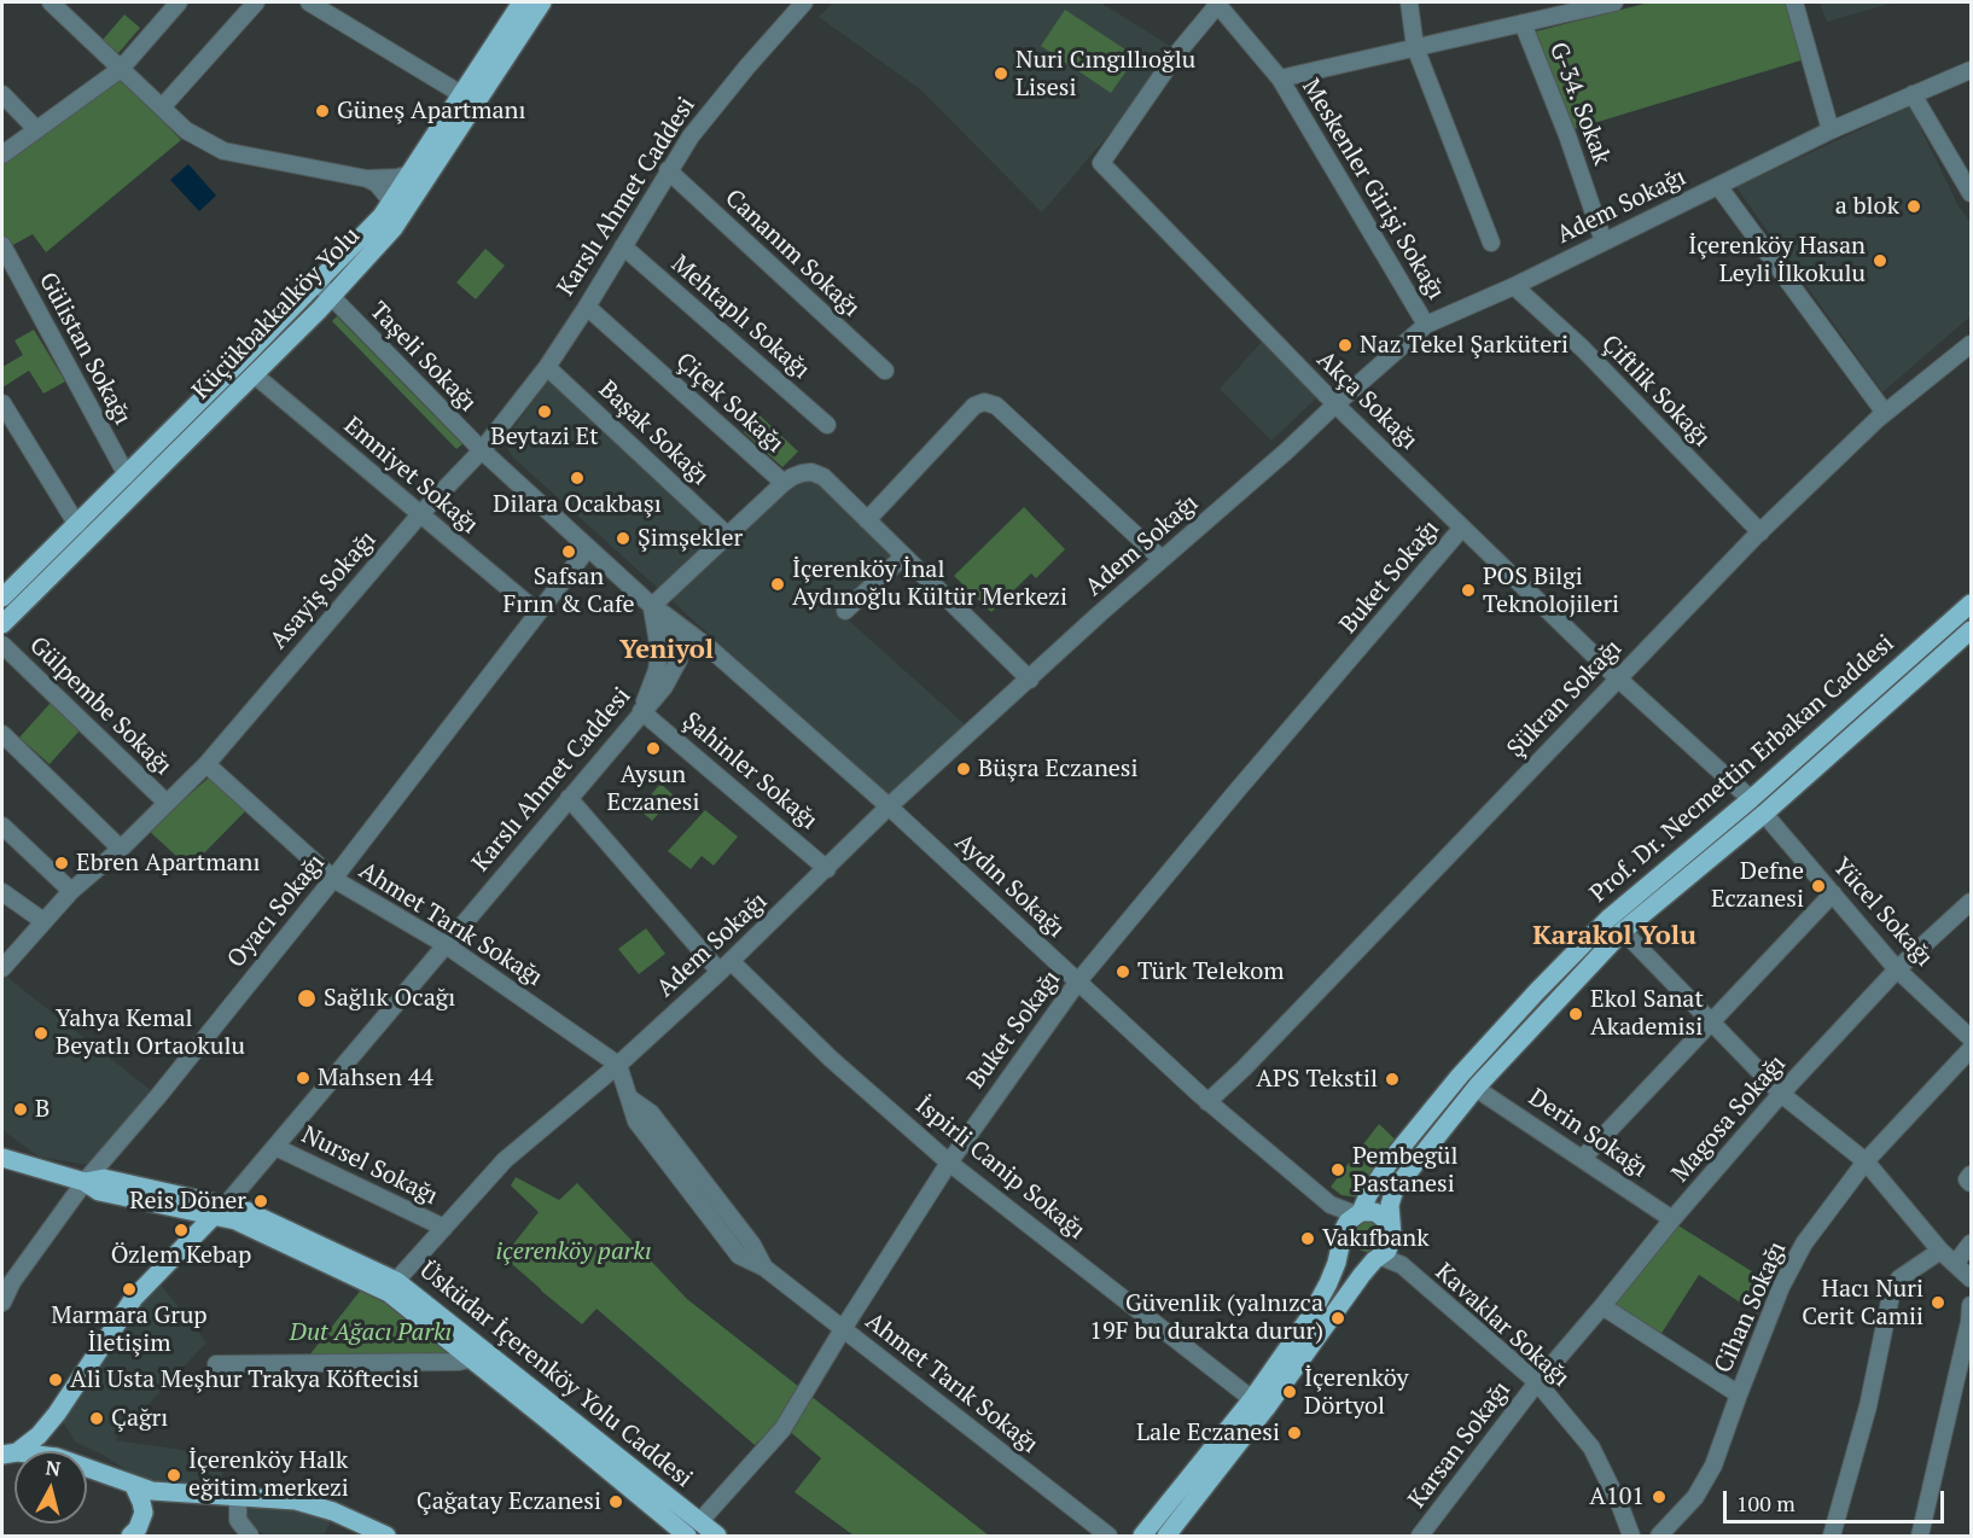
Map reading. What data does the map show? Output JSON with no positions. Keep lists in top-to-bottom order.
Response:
{
  "streets": {
    "main road": [
      "Karslı Ahmet Caddesi",
      "Küçükbakkalköy Yolu",
      "Prof. Dr. Necmettin Erbakan Caddesi",
      "Üsküdar İçerenköy Yolu Caddesi"
    ],
    "street": [
      "G-34. Sokak",
      "Meskenler Girişi Sokağı",
      "Adem Sokağı",
      "Cananım Sokağı",
      "Mehtaplı Sokağı",
      "Gülistan Sokağı",
      "Taşeli Sokağı",
      "Çiftlik Sokağı",
      "Akça Sokağı",
      "Çiçek Sokağı",
      "Başak Sokağı",
      "Emniyet Sokağı",
      "Buket Sokağı",
      "Asayiş Sokağı",
      "Şükran Sokağı",
      "Gülpembe Sokağı",
      "Şahinler Sokağı",
      "Aydın Sokağı",
      "Oyacı Sokağı",
      "Yücel Sokağı",
      "Ahmet Tarık Sokağı",
      "Magosa Sokağı",
      "Derin Sokağı",
      "Nursel Sokağı",
      "İspirli Canip Sokağı",
      "Cihan Sokağı",
      "Kavaklar Sokağı",
      "Karsan Sokağı"
    ]
  },
  "crossings": [
    ["G-34. Sokak", "Adem Sokağı"],
    ["Meskenler Girişi Sokağı", "Adem Sokağı"],
    ["Meskenler Girişi Sokağı", "Akça Sokağı"],
    ["Karslı Ahmet Caddesi", "Cananım Sokağı"],
    ["Karslı Ahmet Caddesi", "Mehtaplı Sokağı"],
    ["Karslı Ahmet Caddesi", "Taşeli Sokağı"],
    ["Karslı Ahmet Caddesi", "Çiçek Sokağı"],
    ["Karslı Ahmet Caddesi", "Başak Sokağı"],
    ["Karslı Ahmet Caddesi", "Asayiş Sokağı"],
    ["Karslı Ahmet Caddesi", "Şahinler Sokağı"],
    ["Karslı Ahmet Caddesi", "Aydın Sokağı"],
    ["Karslı Ahmet Caddesi", "Oyacı Sokağı"],
    ["Karslı Ahmet Caddesi", "Ahmet Tarık Sokağı"],
    ["Karslı Ahmet Caddesi", "Nursel Sokağı"],
    ["Karslı Ahmet Caddesi", "İspirli Canip Sokağı"],
    ["Karslı Ahmet Caddesi", "Üsküdar İçerenköy Yolu Caddesi"],
    ["Adem Sokağı", "Çiftlik Sokağı"],
    ["Adem Sokağı", "Akça Sokağı"],
    ["Adem Sokağı", "Şahinler Sokağı"],
    ["Adem Sokağı", "Aydın Sokağı"],
    ["Adem Sokağı", "Ahmet Tarık Sokağı"],
    ["Adem Sokağı", "Nursel Sokağı"],
    ["Adem Sokağı", "İspirli Canip Sokağı"],
    ["Adem Sokağı", "Üsküdar İçerenköy Yolu Caddesi"],
    ["Küçükbakkalköy Yolu", "Gülistan Sokağı"],
    ["Küçükbakkalköy Yolu", "Taşeli Sokağı"],
    ["Küçükbakkalköy Yolu", "Emniyet Sokağı"],
    ["Taşeli Sokağı", "Asayiş Sokağı"],
    ["Çiftlik Sokağı", "Şükran Sokağı"],
    ["Akça Sokağı", "Buket Sokağı"],
    ["Akça Sokağı", "Şükran Sokağı"],
    ["Akça Sokağı", "Prof. Dr. Necmettin Erbakan Caddesi"],
    ["Akça Sokağı", "Yücel Sokağı"],
    ["Çiçek Sokağı", "Başak Sokağı"],
    ["Çiçek Sokağı", "Aydın Sokağı"],
    ["Emniyet Sokağı", "Asayiş Sokağı"],
    ["Emniyet Sokağı", "Oyacı Sokağı"],
    ["Buket Sokağı", "Aydın Sokağı"],
    ["Buket Sokağı", "Ahmet Tarık Sokağı"],
    ["Buket Sokağı", "İspirli Canip Sokağı"],
    ["Buket Sokağı", "Üsküdar İçerenköy Yolu Caddesi"],
    ["Asayiş Sokağı", "Gülpembe Sokağı"],
    ["Asayiş Sokağı", "Ahmet Tarık Sokağı"],
    ["Şükran Sokağı", "Aydın Sokağı"],
    ["Prof. Dr. Necmettin Erbakan Caddesi", "Aydın Sokağı"],
    ["Prof. Dr. Necmettin Erbakan Caddesi", "Yücel Sokağı"],
    ["Prof. Dr. Necmettin Erbakan Caddesi", "Derin Sokağı"],
    ["Prof. Dr. Necmettin Erbakan Caddesi", "İspirli Canip Sokağı"],
    ["Oyacı Sokağı", "Ahmet Tarık Sokağı"],
    ["Oyacı Sokağı", "Üsküdar İçerenköy Yolu Caddesi"],
    ["Yücel Sokağı", "Magosa Sokağı"],
    ["Magosa Sokağı", "Derin Sokağı"],
    ["Magosa Sokağı", "Kavaklar Sokağı"],
    ["Magosa Sokağı", "Karsan Sokağı"],
    ["Kavaklar Sokağı", "Karsan Sokağı"]
  ],
  "districts": ["Yeniyol", "Karakol Yolu"],
  "parks": ["içerenköy parkı", "Dut Ağacı Parkı"],
  "places": [
    "Nuri Cıngıllıoğlu Lisesi",
    "Güneş Apartmanı",
    "a blok",
    "İçerenköy Hasan Leyli İlkokulu",
    "Naz Tekel Şarküteri",
    "Beytazi Et",
    "Dilara Ocakbaşı",
    "Şimşekler",
    "Safsan Fırın & Cafe",
    "İçerenköy İnal Aydınoğlu Kültür Merkezi",
    "POS Bilgi Teknolojileri",
    "Aysun Eczanesi",
    "Büşra Eczanesi",
    "Ebren Apartmanı",
    "Defne Eczanesi",
    "Türk Telekom",
    "Sağlık Ocağı",
    "Ekol Sanat Akademisi",
    "Yahya Kemal Beyatlı Ortaokulu",
    "Mahsen 44",
    "APS Tekstil",
    "B",
    "Pembegül Pastanesi",
    "Reis Döner",
    "Özlem Kebap",
    "Vakıfbank",
    "Marmara Grup İletişim",
    "Hacı Nuri Cerit Camii",
    "Güvenlik (yalnızca 19F bu durakta durur)",
    "Ali Usta Meşhur Trakya Köftecisi",
    "İçerenköy Dörtyol",
    "Çağrı",
    "Lale Eczanesi",
    "İçerenköy Halk eğitim merkezi",
    "A101",
    "Çağatay Eczanesi"
  ],
  "scale_bar": "100 m",
  "north": "top"
}
